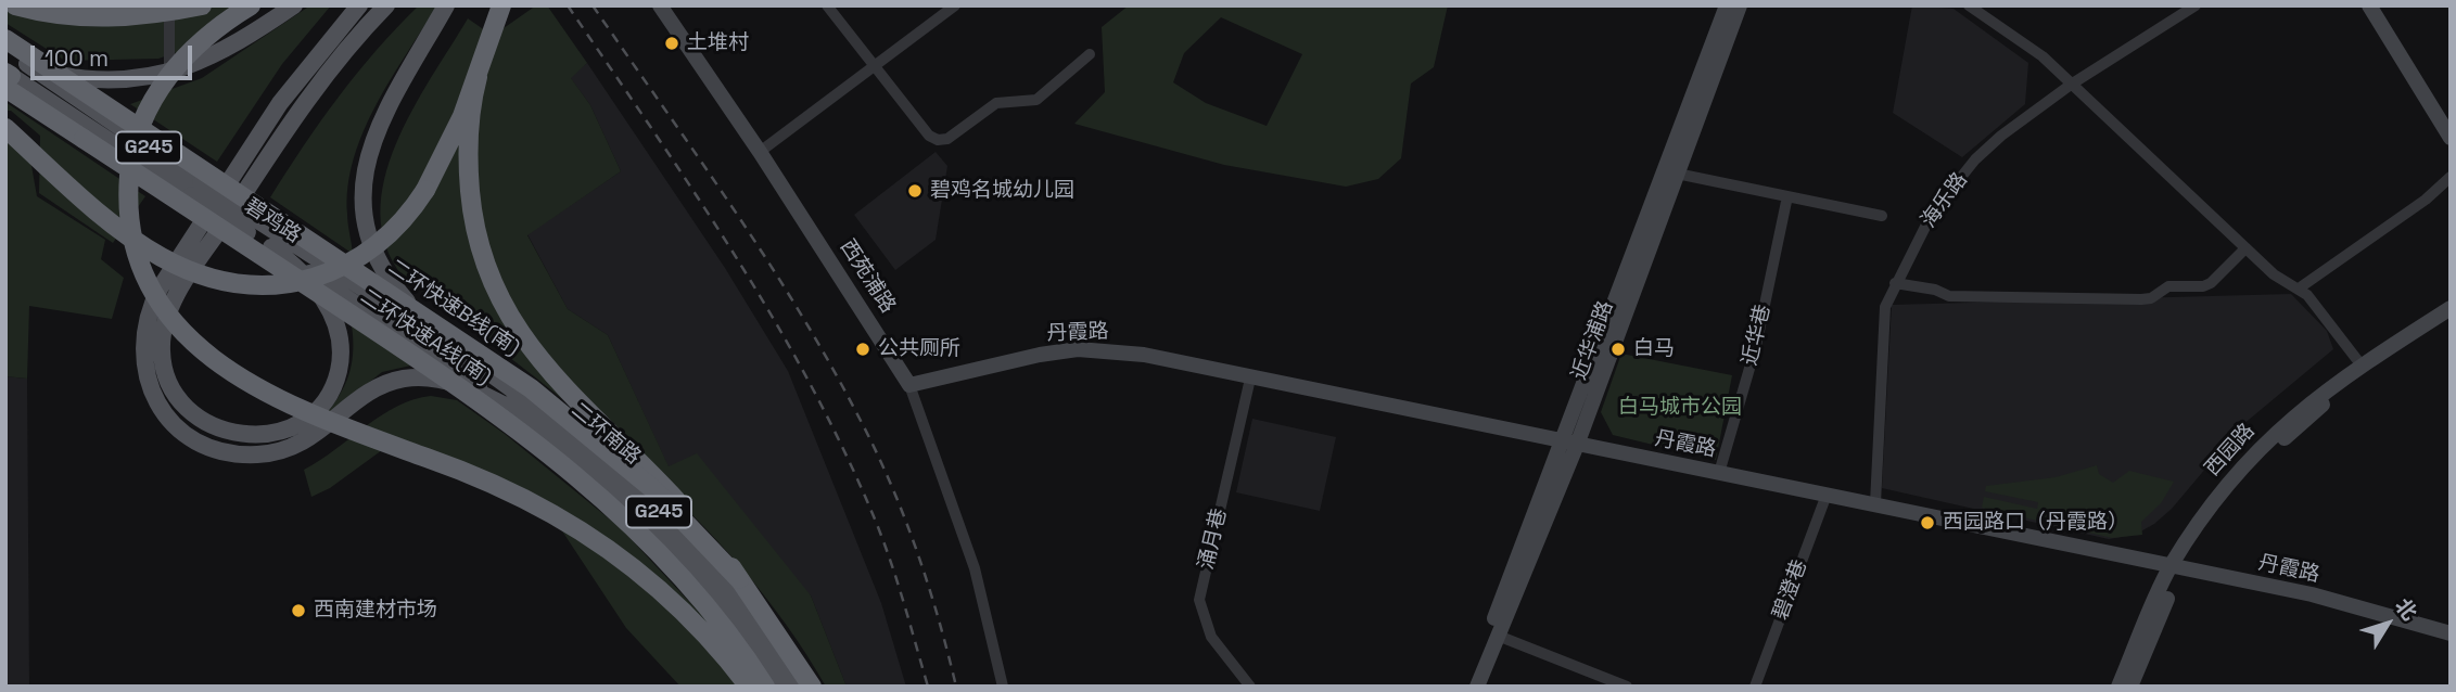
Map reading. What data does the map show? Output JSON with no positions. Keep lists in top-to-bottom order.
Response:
{
  "streets": {
    "highway": ["二环快速B线(南)", "二环快速A线(南)"],
    "main road": ["G245", "碧鸡路", "二环南路"],
    "street": [
      "海乐路",
      "西苑浦路",
      "丹霞路",
      "近华巷",
      "近华浦路",
      "西园路",
      "涌月巷",
      "碧澄巷"
    ]
  },
  "crossings": [
    ["海乐路", "丹霞路"],
    ["碧鸡路", "二环快速A线(南)"],
    ["碧鸡路", "二环南路"],
    ["西苑浦路", "丹霞路"],
    ["丹霞路", "近华巷"],
    ["丹霞路", "近华浦路"],
    ["丹霞路", "西园路"],
    ["丹霞路", "涌月巷"],
    ["丹霞路", "碧澄巷"]
  ],
  "parks": ["白马城市公园"],
  "places": [
    "土堆村",
    "碧鸡名城幼儿园",
    "公共厕所",
    "白马",
    "西园路口（丹霞路）",
    "西南建材市场"
  ],
  "scale_bar": "100 m",
  "north": "top right"
}
